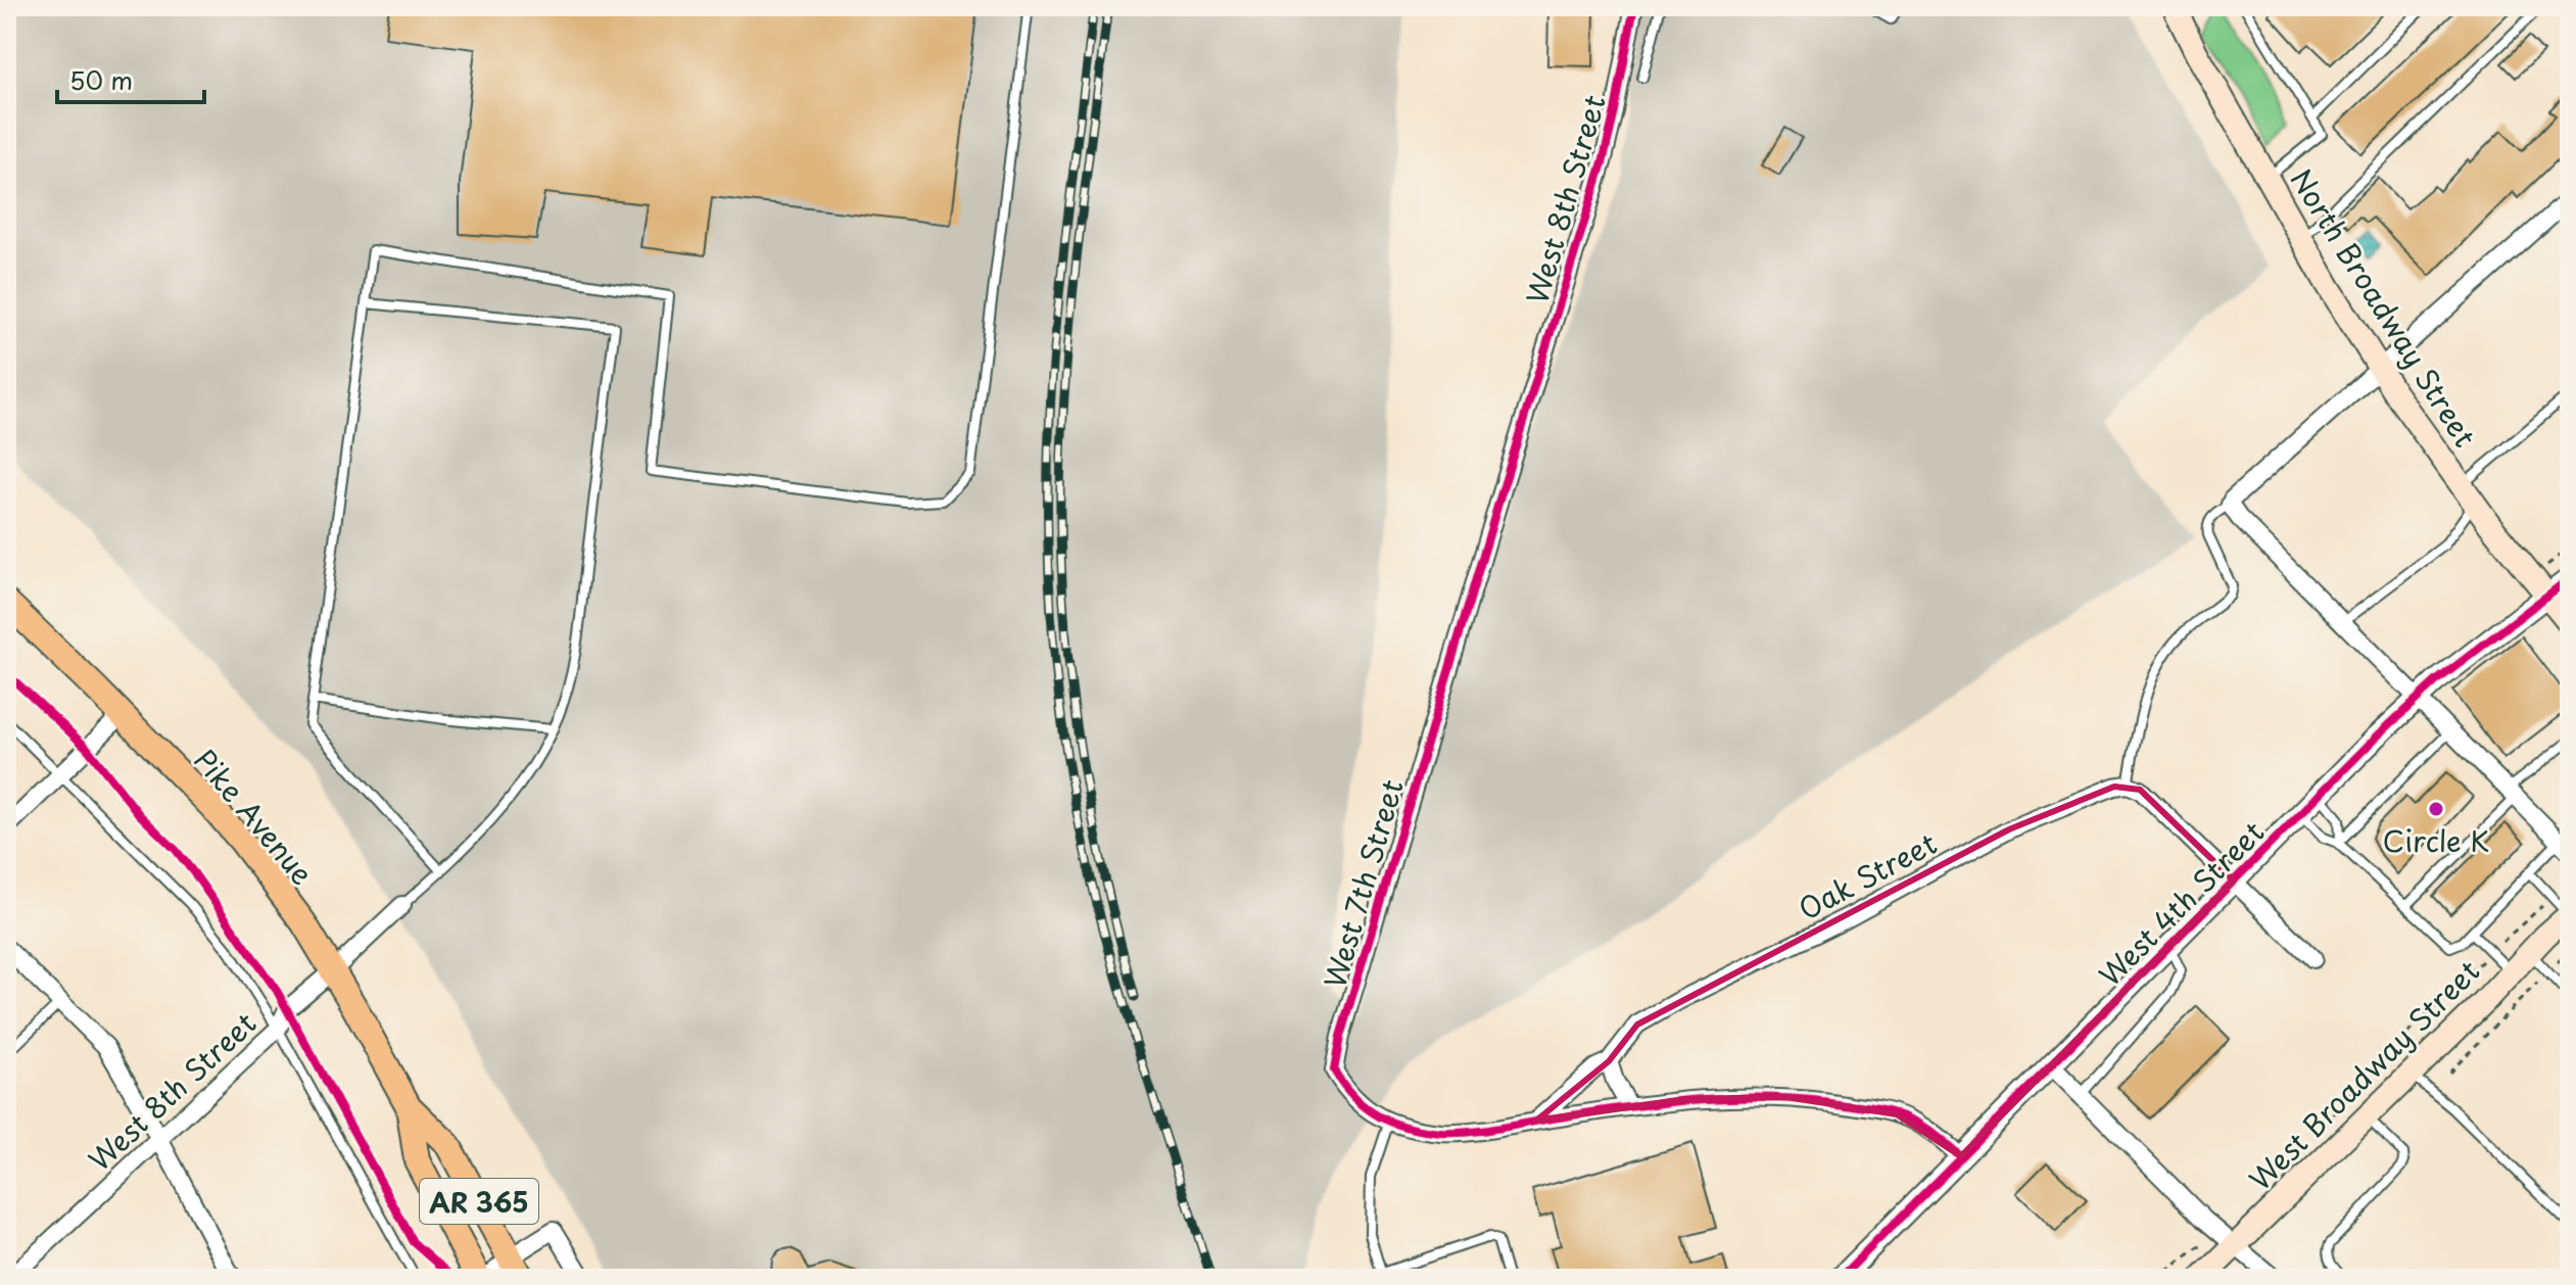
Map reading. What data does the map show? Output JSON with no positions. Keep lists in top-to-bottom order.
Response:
{
  "streets": {
    "main road": [
      "North Broadway Street",
      "Pike Avenue",
      "West Broadway Street",
      "AR 365"
    ],
    "street": [
      "West 8th Street",
      "Oak Street",
      "West 7th Street",
      "West 4th Street"
    ]
  },
  "crossings": [
    ["West 8th Street", "Pike Avenue"],
    ["West 8th Street", "West 7th Street"],
    ["North Broadway Street", "West 4th Street"],
    ["Oak Street", "West 7th Street"]
  ],
  "places": ["Circle K"],
  "scale_bar": "50 m"
}
